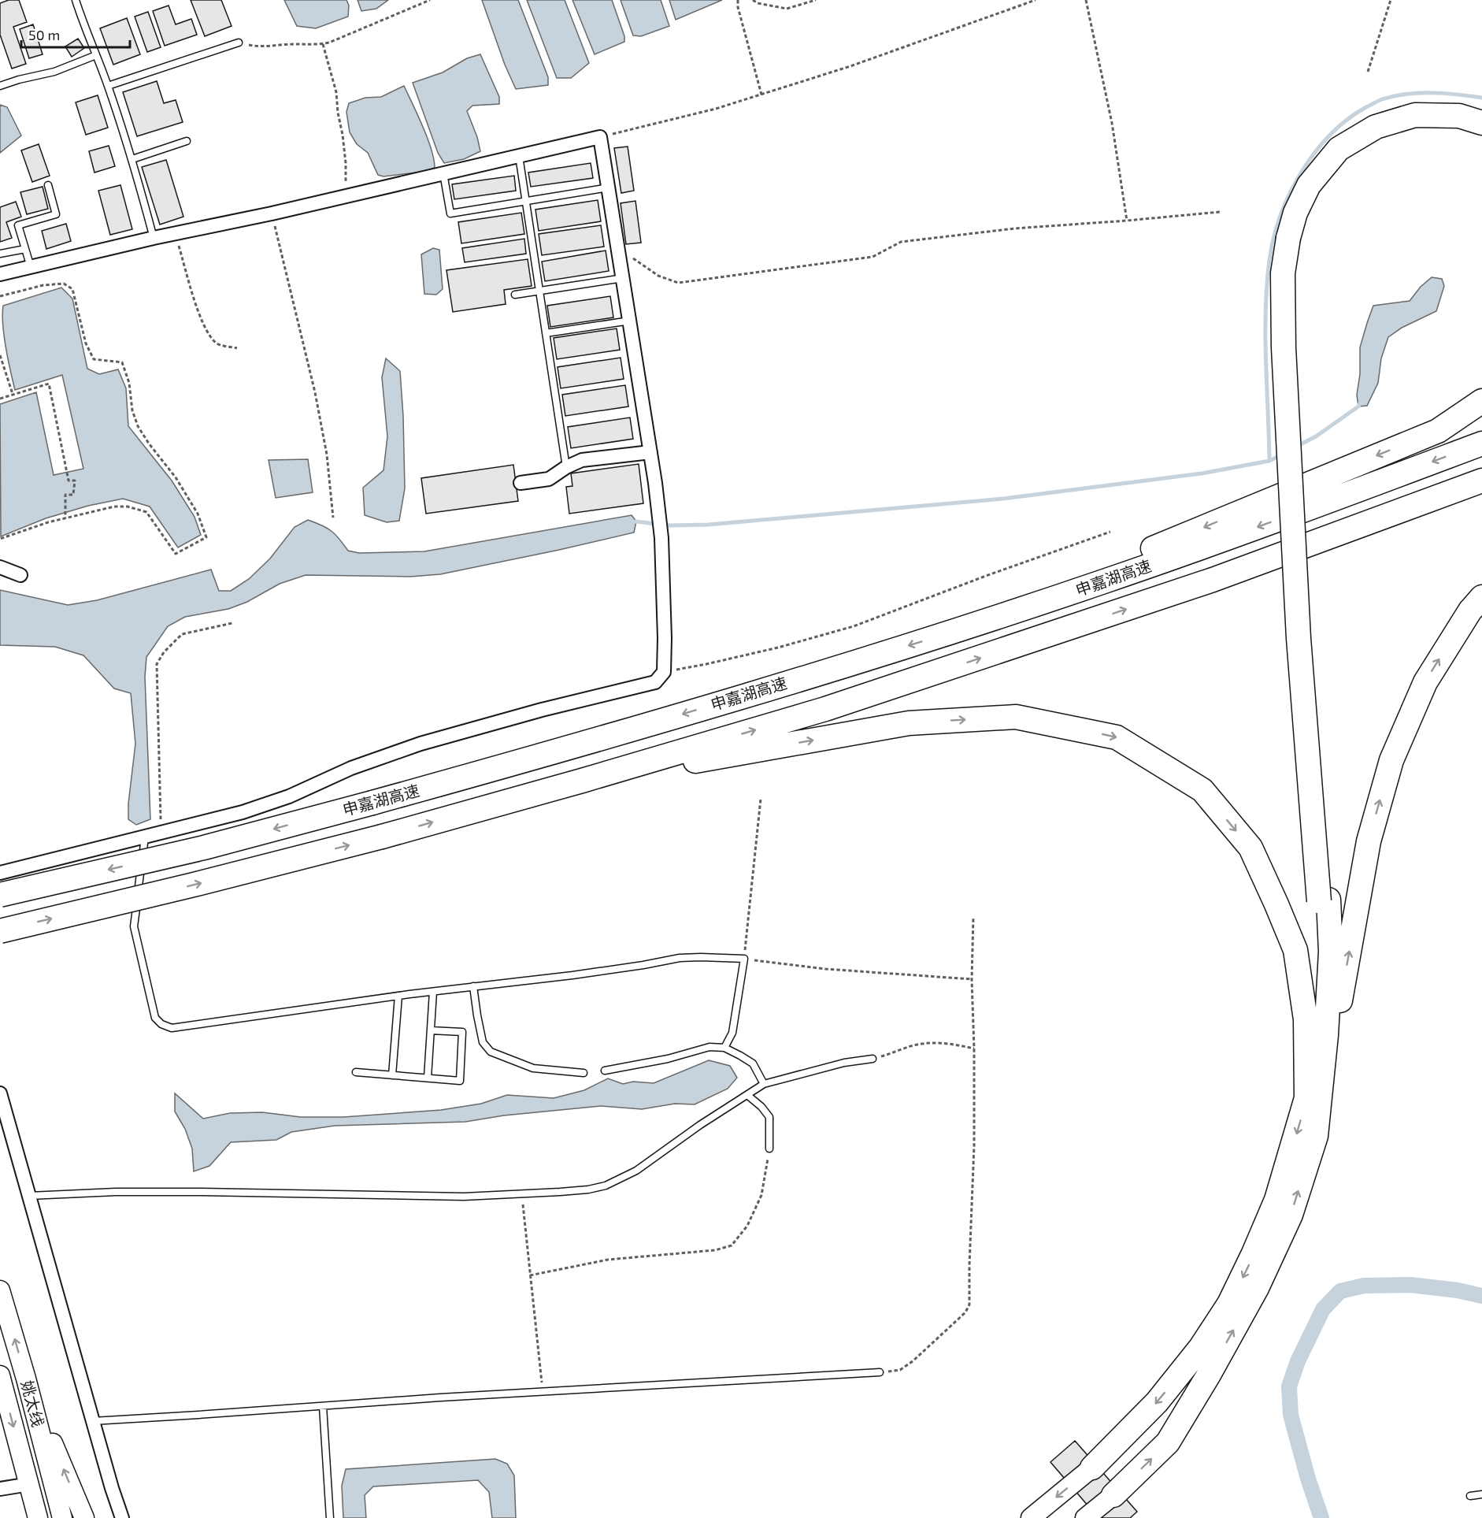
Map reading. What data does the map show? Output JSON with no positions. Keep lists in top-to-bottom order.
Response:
{
  "streets": {
    "highway": ["申嘉湖高速"],
    "main road": ["姚太线"]
  },
  "scale_bar": "50 m"
}
